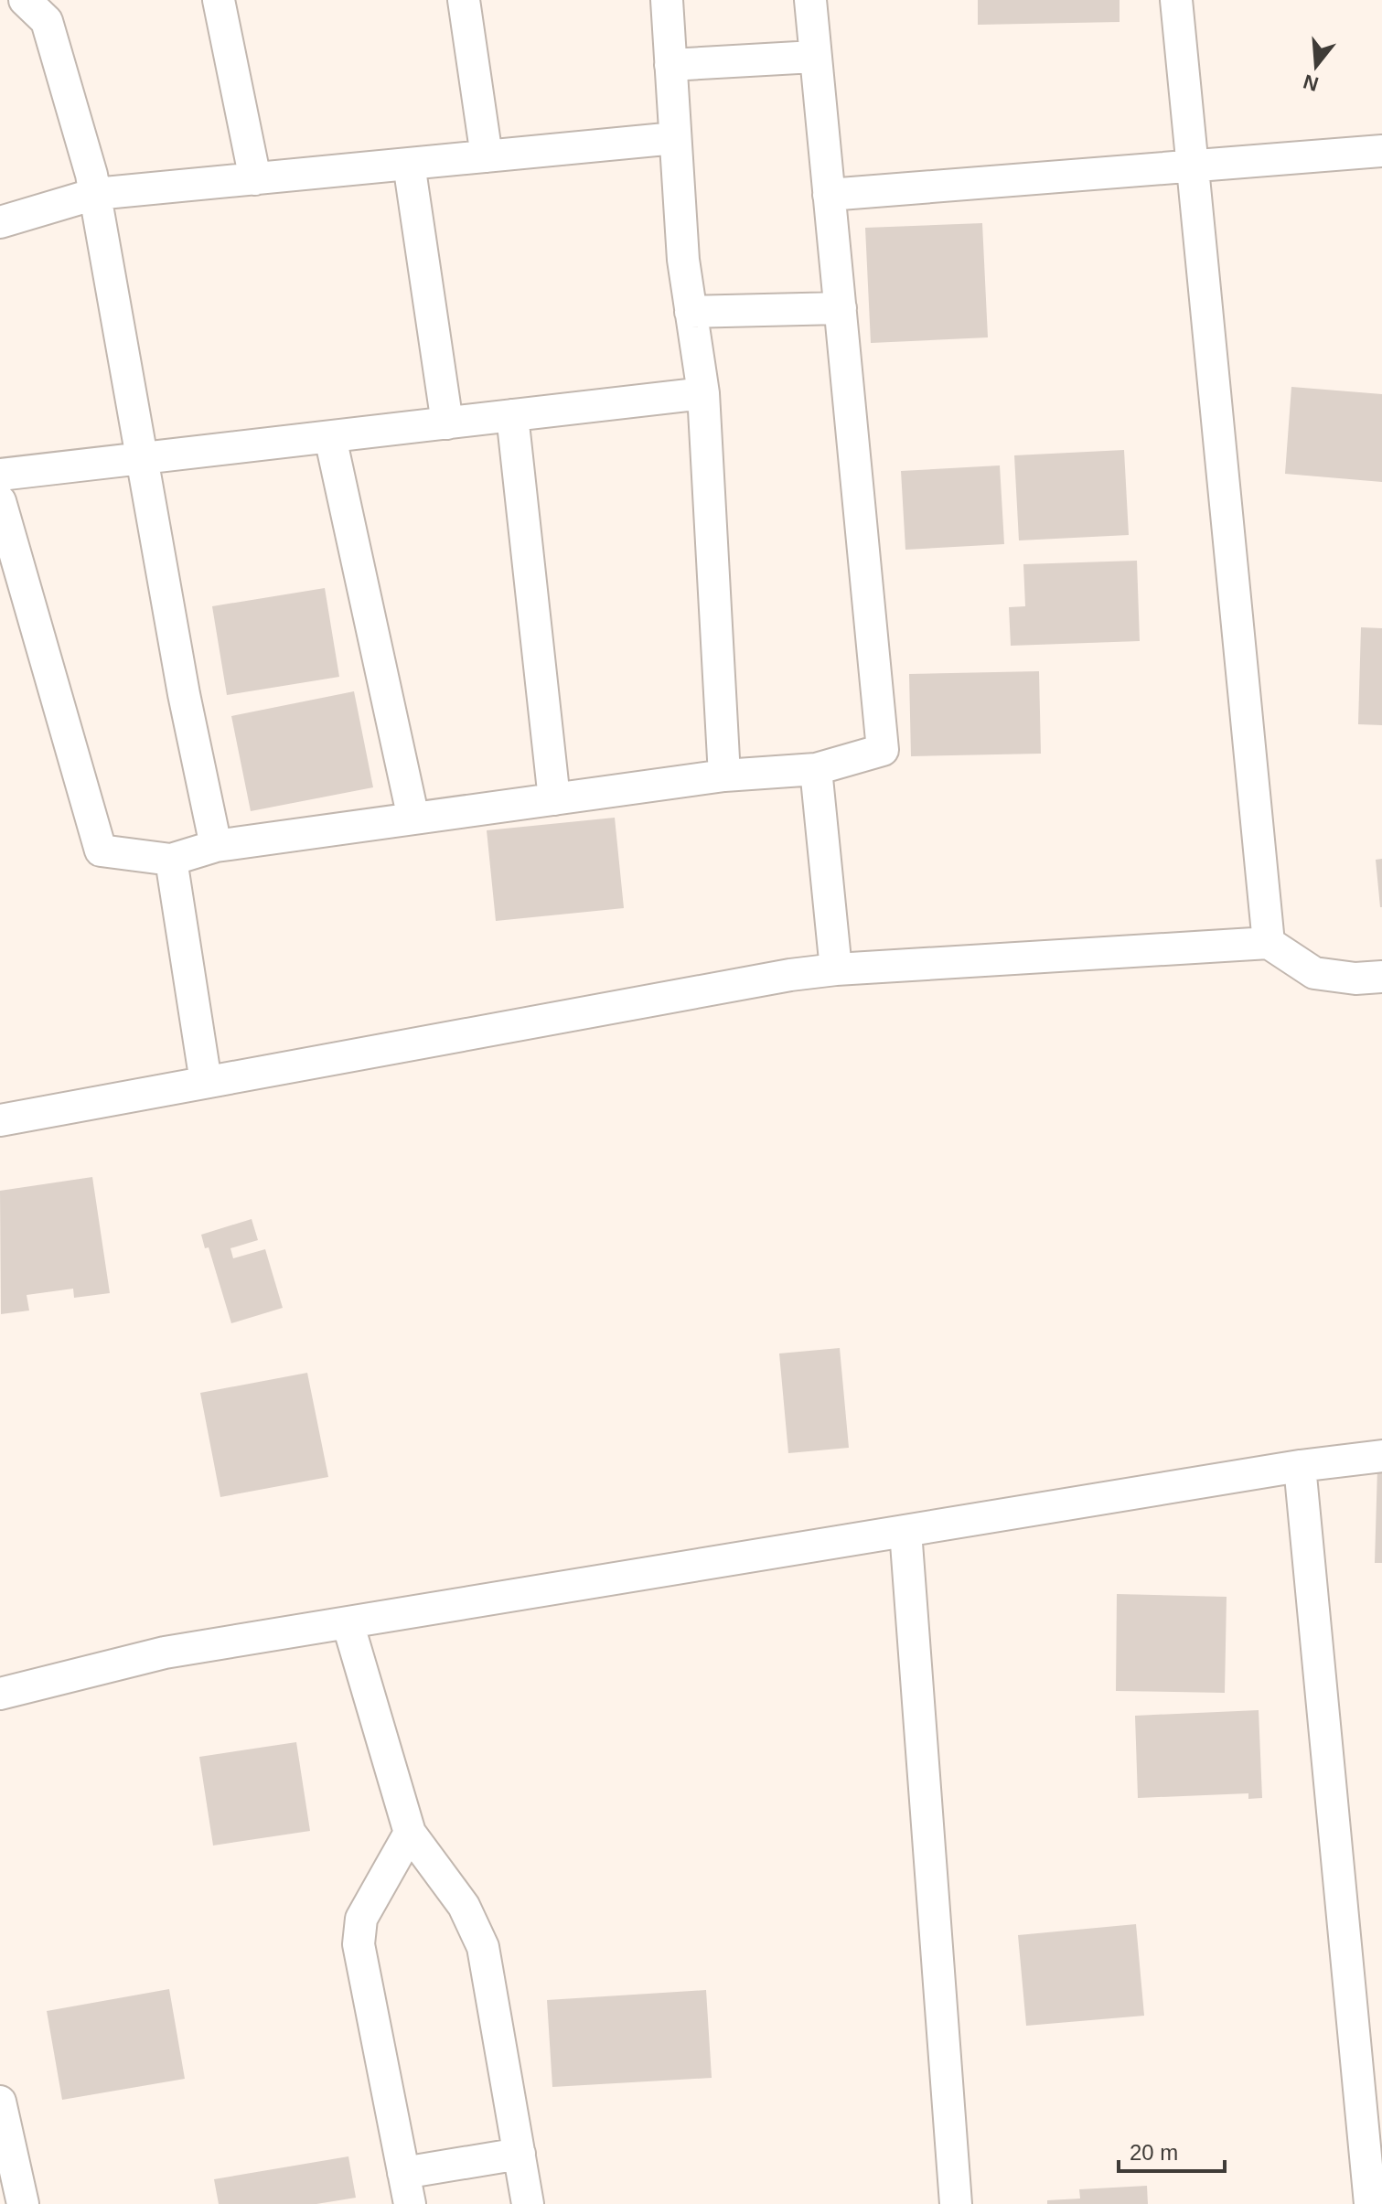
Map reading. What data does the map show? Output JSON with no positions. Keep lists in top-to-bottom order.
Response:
{
  "scale_bar": "20 m",
  "north": "bottom"
}
